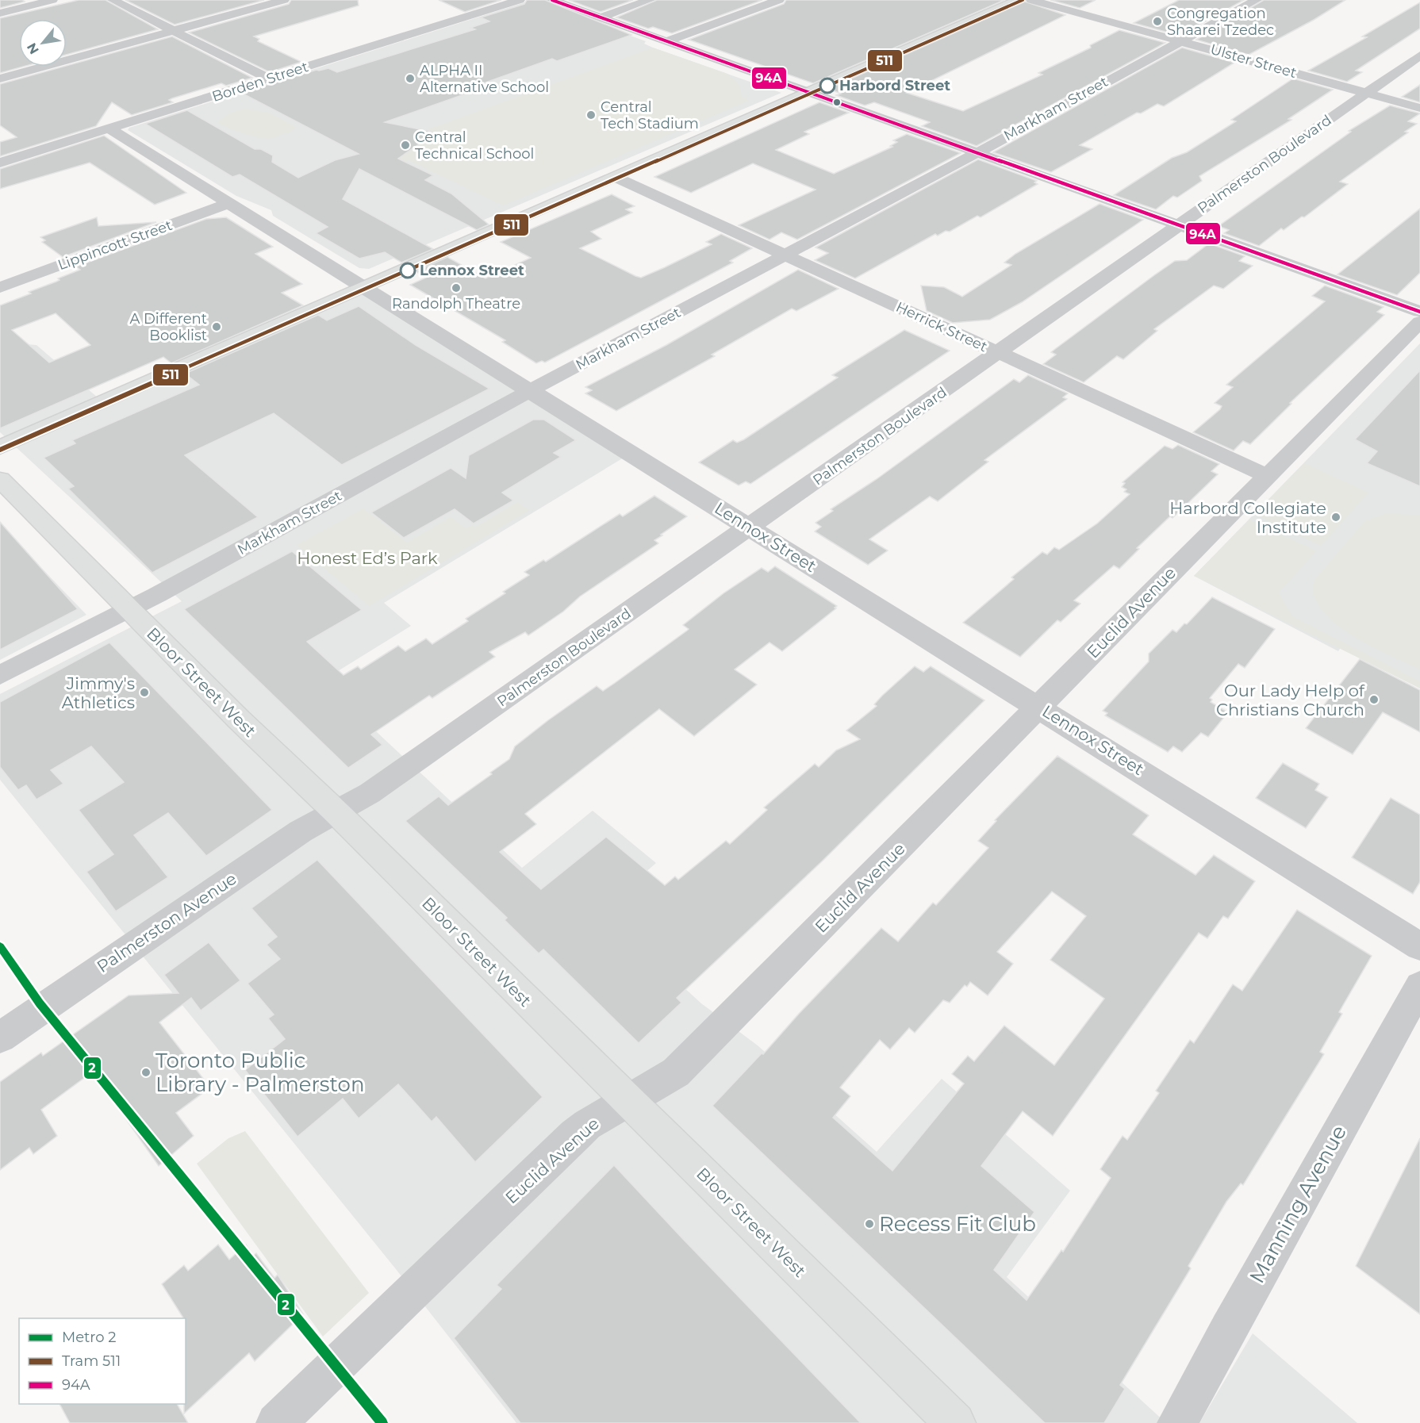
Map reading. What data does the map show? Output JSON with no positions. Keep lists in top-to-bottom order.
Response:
{
  "streets": {
    "main road": ["Bloor Street West"],
    "street": [
      "Ulster Street",
      "Borden Street",
      "Markham Street",
      "Palmerston Boulevard",
      "Lippincott Street",
      "Herrick Street",
      "Lennox Street",
      "Euclid Avenue",
      "Palmerston Avenue",
      "Manning Avenue"
    ]
  },
  "crossings": [
    ["Ulster Street", "Markham Street"],
    ["Ulster Street", "Palmerston Boulevard"],
    ["Borden Street", "Lennox Street"],
    ["Markham Street", "Herrick Street"],
    ["Markham Street", "Lennox Street"],
    ["Markham Street", "Bloor Street West"],
    ["Palmerston Boulevard", "Herrick Street"],
    ["Palmerston Boulevard", "Lennox Street"],
    ["Palmerston Boulevard", "Bloor Street West"],
    ["Palmerston Boulevard", "Palmerston Avenue"],
    ["Lippincott Street", "Lennox Street"],
    ["Herrick Street", "Euclid Avenue"],
    ["Lennox Street", "Euclid Avenue"],
    ["Euclid Avenue", "Bloor Street West"],
    ["Bloor Street West", "Palmerston Avenue"]
  ],
  "parks": ["Honest Ed’s Park"],
  "places": [
    "Congregation Shaarei Tzedec",
    "ALPHA II Alternative School",
    "Harbord Street",
    "Central Tech Stadium",
    "Central Technical School",
    "Lennox Street",
    "Randolph Theatre",
    "A Different Booklist",
    "Harbord Collegiate Institute",
    "Jimmy's Athletics",
    "Our Lady Help of Christians Church",
    "Toronto Public Library - Palmerston",
    "Recess Fit Club"
  ],
  "lines": ["tram line 511", "transit line 94A", "metro line 2"],
  "legend": ["Metro 2", "Tram 511", "94A"],
  "north": "bottom left"
}
